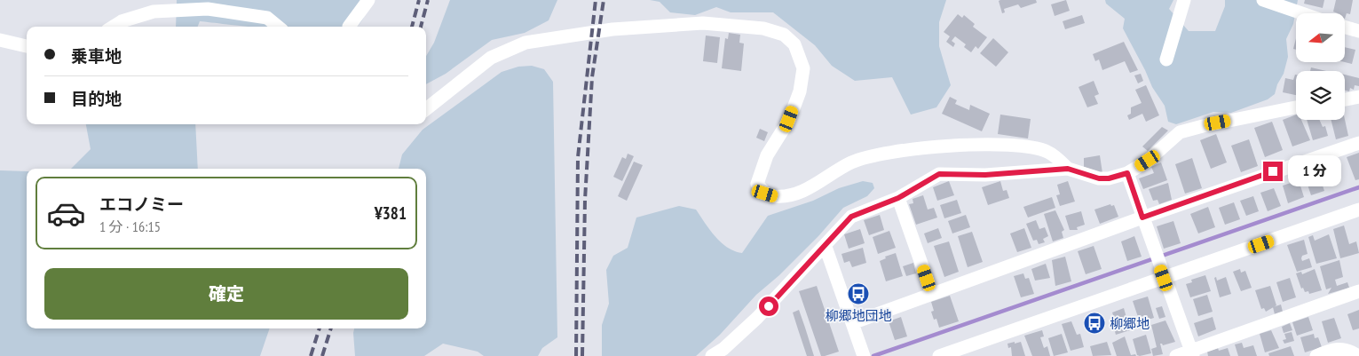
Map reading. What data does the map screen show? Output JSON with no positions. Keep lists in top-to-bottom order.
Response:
{
  "places": {
    "bus stop": ["柳郷地団地", "柳郷地"]
  },
  "north": "left",
  "page": {
    "banner": ["乗車地", "目的地"],
    "bubble": "1 分",
    "list": [
      {
        "name": "エコノミー",
        "note": "1 分 · 16:15",
        "value": "¥381"
      }
    ],
    "buttons": "確定"
  }
}
